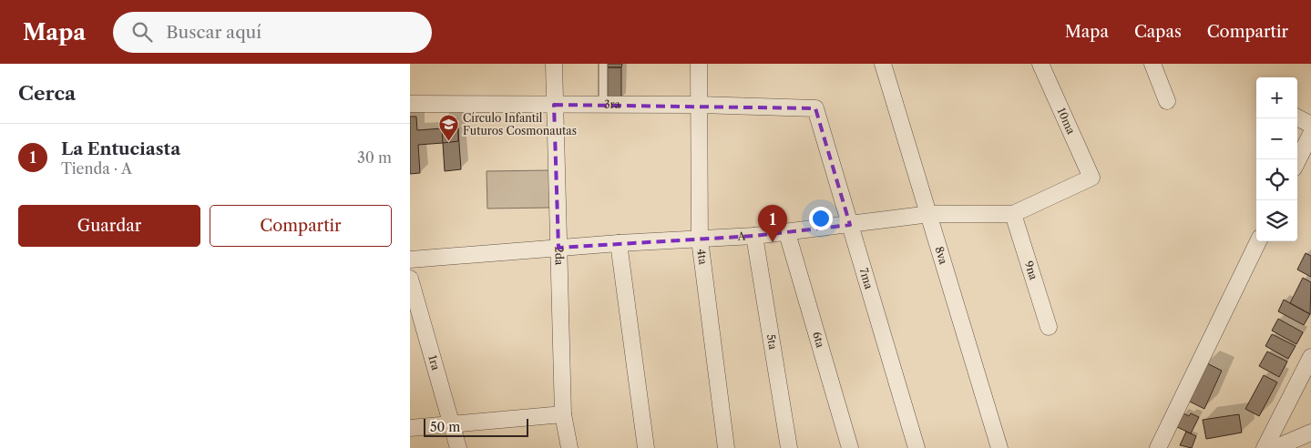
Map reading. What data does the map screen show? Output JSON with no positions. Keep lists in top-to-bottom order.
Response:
{
  "streets": {
    "street": [
      "3ra",
      "10ma",
      "A",
      "2da",
      "8va",
      "4ta",
      "9na",
      "7ma",
      "6ta",
      "5ta",
      "1ra"
    ]
  },
  "crossings": [
    ["3ra", "2da"],
    ["3ra", "4ta"],
    ["3ra", "7ma"],
    ["10ma", "A"],
    ["A", "2da"],
    ["A", "8va"],
    ["A", "4ta"],
    ["A", "9na"],
    ["A", "7ma"],
    ["A", "6ta"],
    ["A", "5ta"]
  ],
  "places": {
    "school or university": ["Círculo Infantil Futuros Cosmonautas"]
  },
  "scale_bar": "50 m",
  "page": {
    "header": "Mapa",
    "search": "Buscar aquí",
    "nav": ["Mapa", "Capas", "Compartir"],
    "heading": "Cerca",
    "map_buttons": ["+", "−"],
    "list": [
      {
        "mark": "1",
        "name": "La Entuciasta",
        "note": "Tienda · A",
        "value": "30 m"
      }
    ],
    "buttons": ["Guardar", "Compartir"],
    "pins": "1",
    "scale": "50 m"
  }
}
